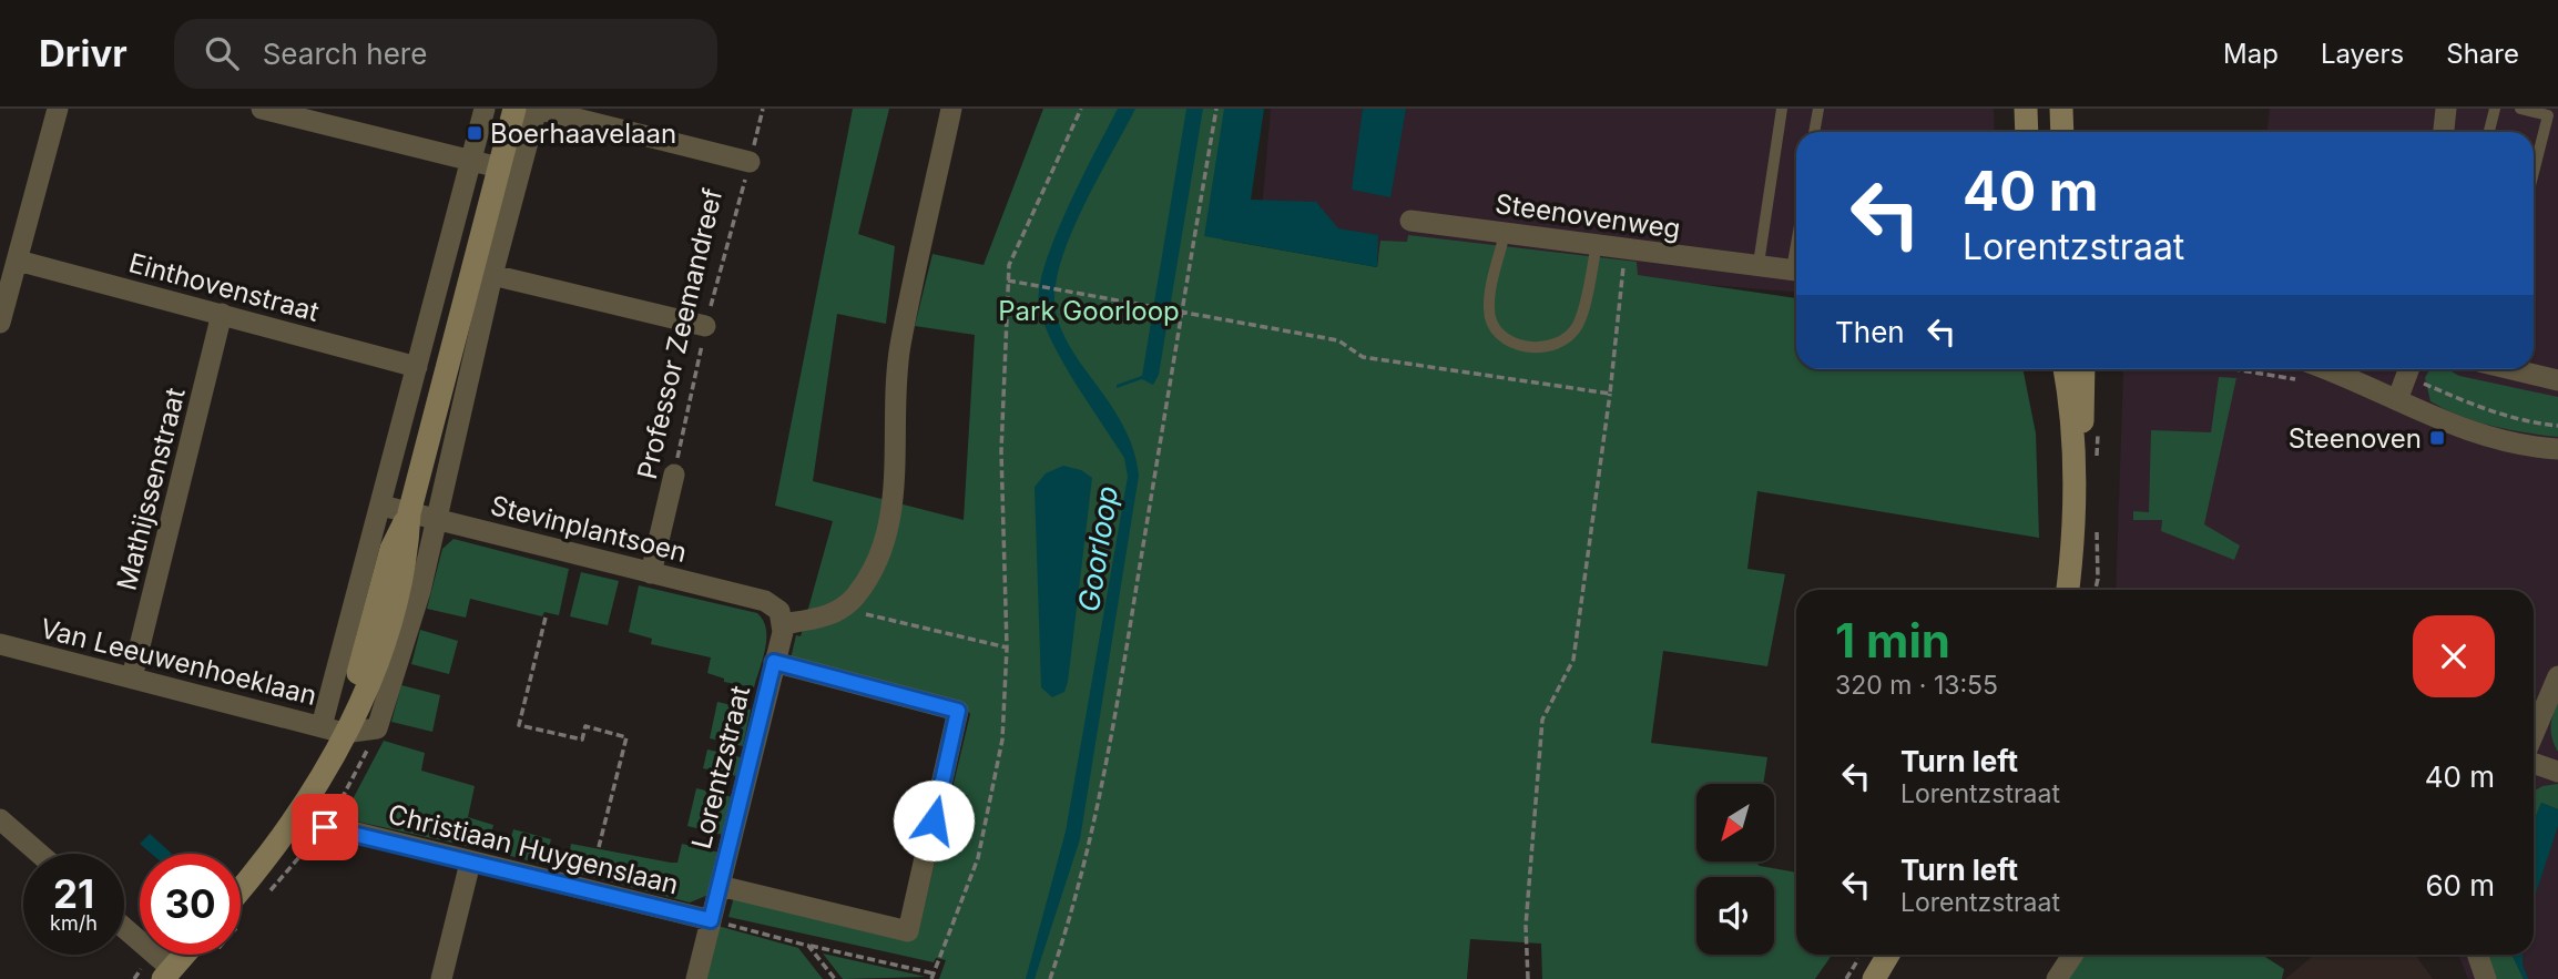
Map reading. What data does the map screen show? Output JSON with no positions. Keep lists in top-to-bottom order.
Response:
{
  "streets": {
    "street": [
      "Steenovenweg",
      "Einthovenstraat",
      "Professor Zeemandreef",
      "Mathijssenstraat",
      "Stevinplantsoen",
      "Van Leeuwenhoeklaan",
      "Lorentzstraat",
      "Christiaan Huygenslaan"
    ]
  },
  "crossings": [
    ["Einthovenstraat", "Mathijssenstraat"],
    ["Professor Zeemandreef", "Stevinplantsoen"],
    ["Mathijssenstraat", "Van Leeuwenhoeklaan"],
    ["Stevinplantsoen", "Lorentzstraat"],
    ["Lorentzstraat", "Christiaan Huygenslaan"]
  ],
  "water": ["Goorloop"],
  "parks": ["Park Goorloop"],
  "places": {
    "transit": ["Boerhaavelaan", "Steenoven"]
  },
  "north": "bottom left",
  "page": {
    "header": "Drivr",
    "search": "Search here",
    "nav": ["Map", "Layers", "Share"],
    "turn": ["40 m", "Lorentzstraat"],
    "then": "Then",
    "heading": ["1 min", "320 m · 13:55"],
    "list": [
      {
        "name": "Turn left",
        "note": "Lorentzstraat",
        "value": "40 m"
      },
      {
        "name": "Turn left",
        "note": "Lorentzstraat",
        "value": "60 m"
      }
    ],
    "speed": "21 km/h",
    "limit": "30"
  }
}
